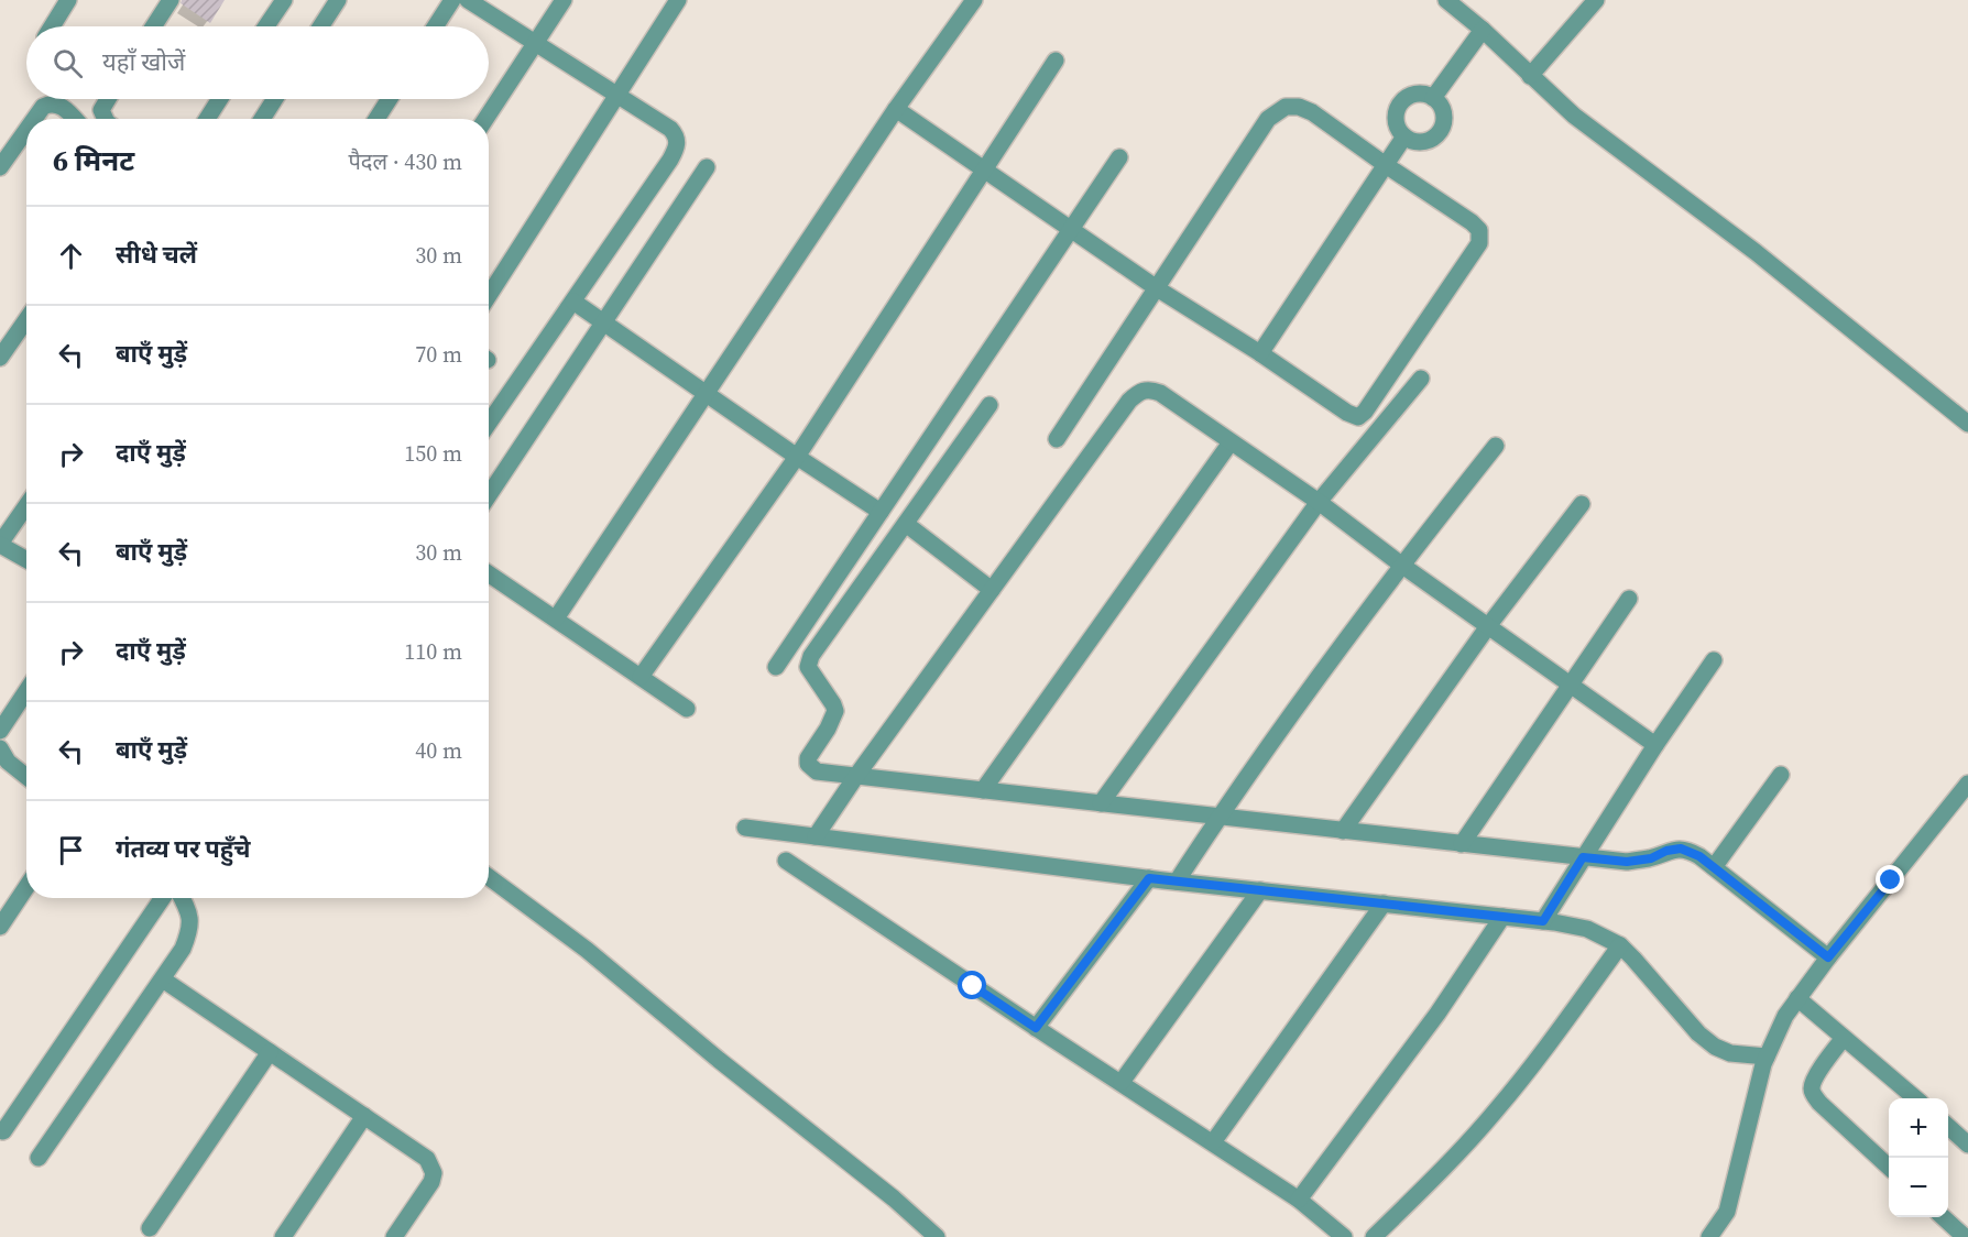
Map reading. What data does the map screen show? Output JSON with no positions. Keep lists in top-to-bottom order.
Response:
{
  "page": {
    "search": "यहाँ खोजें",
    "heading": ["6 मिनट", "पैदल · 430 m"],
    "list": [
      ["सीधे चलें", "30 m"],
      ["बाएँ मुड़ें", "70 m"],
      ["दाएँ मुड़ें", "150 m"],
      ["बाएँ मुड़ें", "30 m"],
      ["दाएँ मुड़ें", "110 m"],
      ["बाएँ मुड़ें", "40 m"],
      "गंतव्य पर पहुँचे"
    ],
    "map_buttons": ["+", "−"]
  }
}
